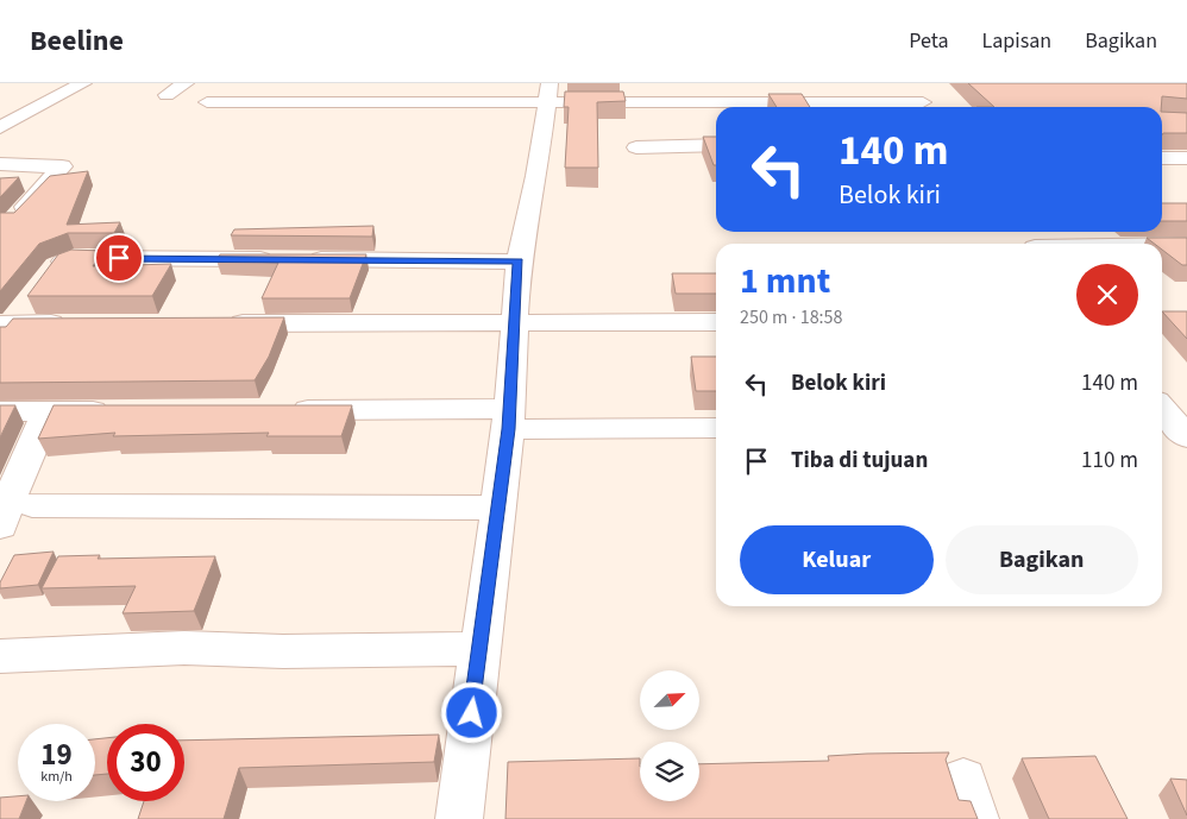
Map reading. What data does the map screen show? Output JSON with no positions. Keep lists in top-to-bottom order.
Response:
{
  "north": "top right",
  "page": {
    "header": "Beeline",
    "nav": ["Peta", "Lapisan", "Bagikan"],
    "turn": ["140 m", "Belok kiri"],
    "heading": ["1 mnt", "250 m · 18:58"],
    "list": [
      {
        "name": "Belok kiri",
        "value": "140 m"
      },
      {
        "name": "Tiba di tujuan",
        "value": "110 m"
      }
    ],
    "buttons": ["Keluar", "Bagikan"],
    "speed": "19 km/h",
    "limit": "30"
  }
}
